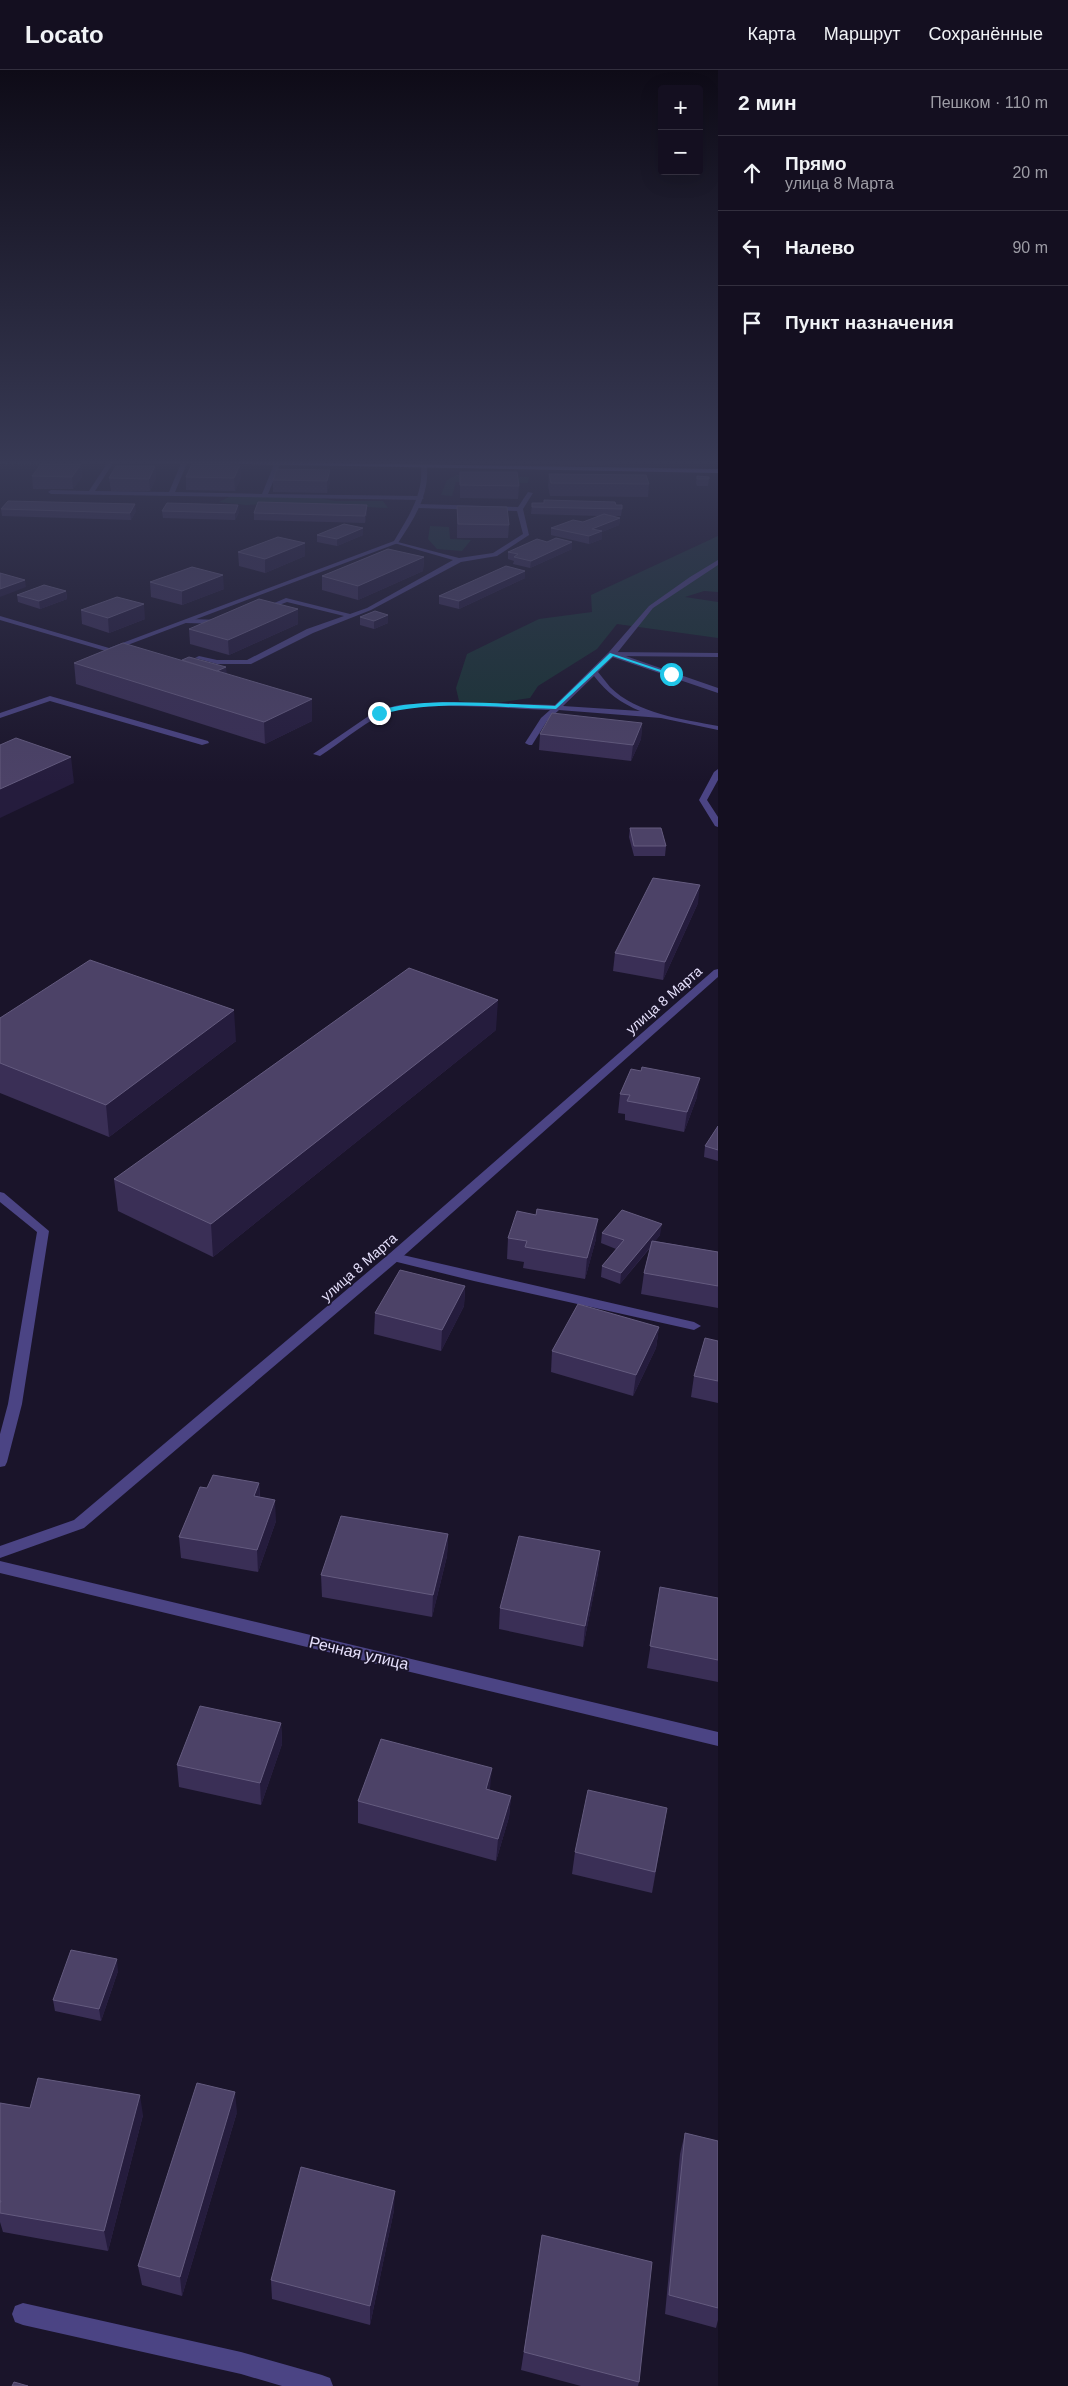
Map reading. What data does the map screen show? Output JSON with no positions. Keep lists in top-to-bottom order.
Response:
{
  "streets": {
    "street": ["улица 8 Марта", "Речная улица"]
  },
  "page": {
    "header": "Locato",
    "nav": ["Карта", "Маршрут", "Сохранённые"],
    "heading": ["2 мин", "Пешком · 110 m"],
    "map_buttons": ["+", "−"],
    "list": [
      ["Прямо", "улица 8 Марта", "20 m"],
      ["Налево", "90 m"],
      "Пункт назначения"
    ]
  }
}
